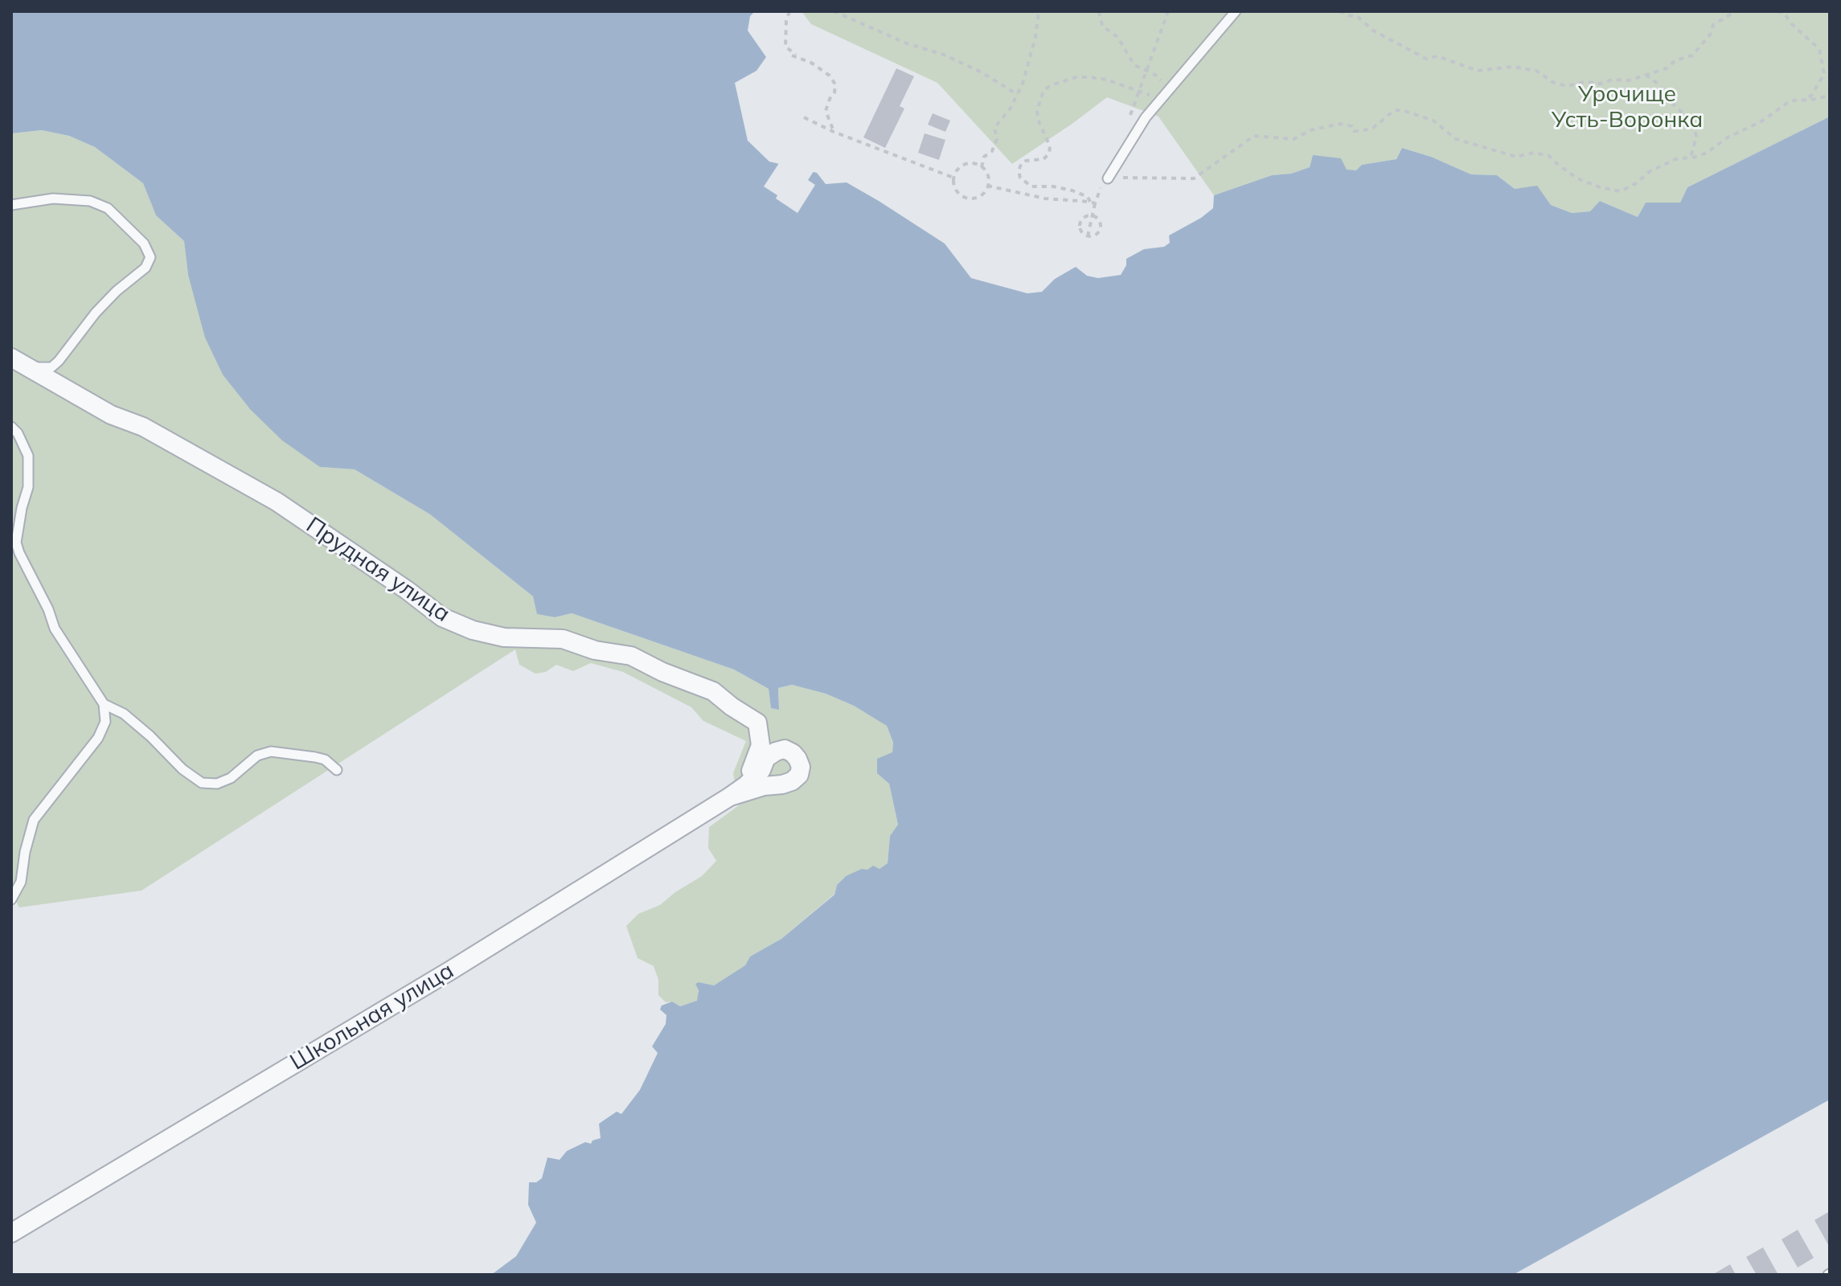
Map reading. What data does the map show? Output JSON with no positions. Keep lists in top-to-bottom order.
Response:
{
  "streets": {
    "street": ["Прудная улица", "Школьная улица"]
  },
  "crossings": [
    ["Прудная улица", "Школьная улица"]
  ],
  "parks": ["Урочище Усть-Воронка"]
}
